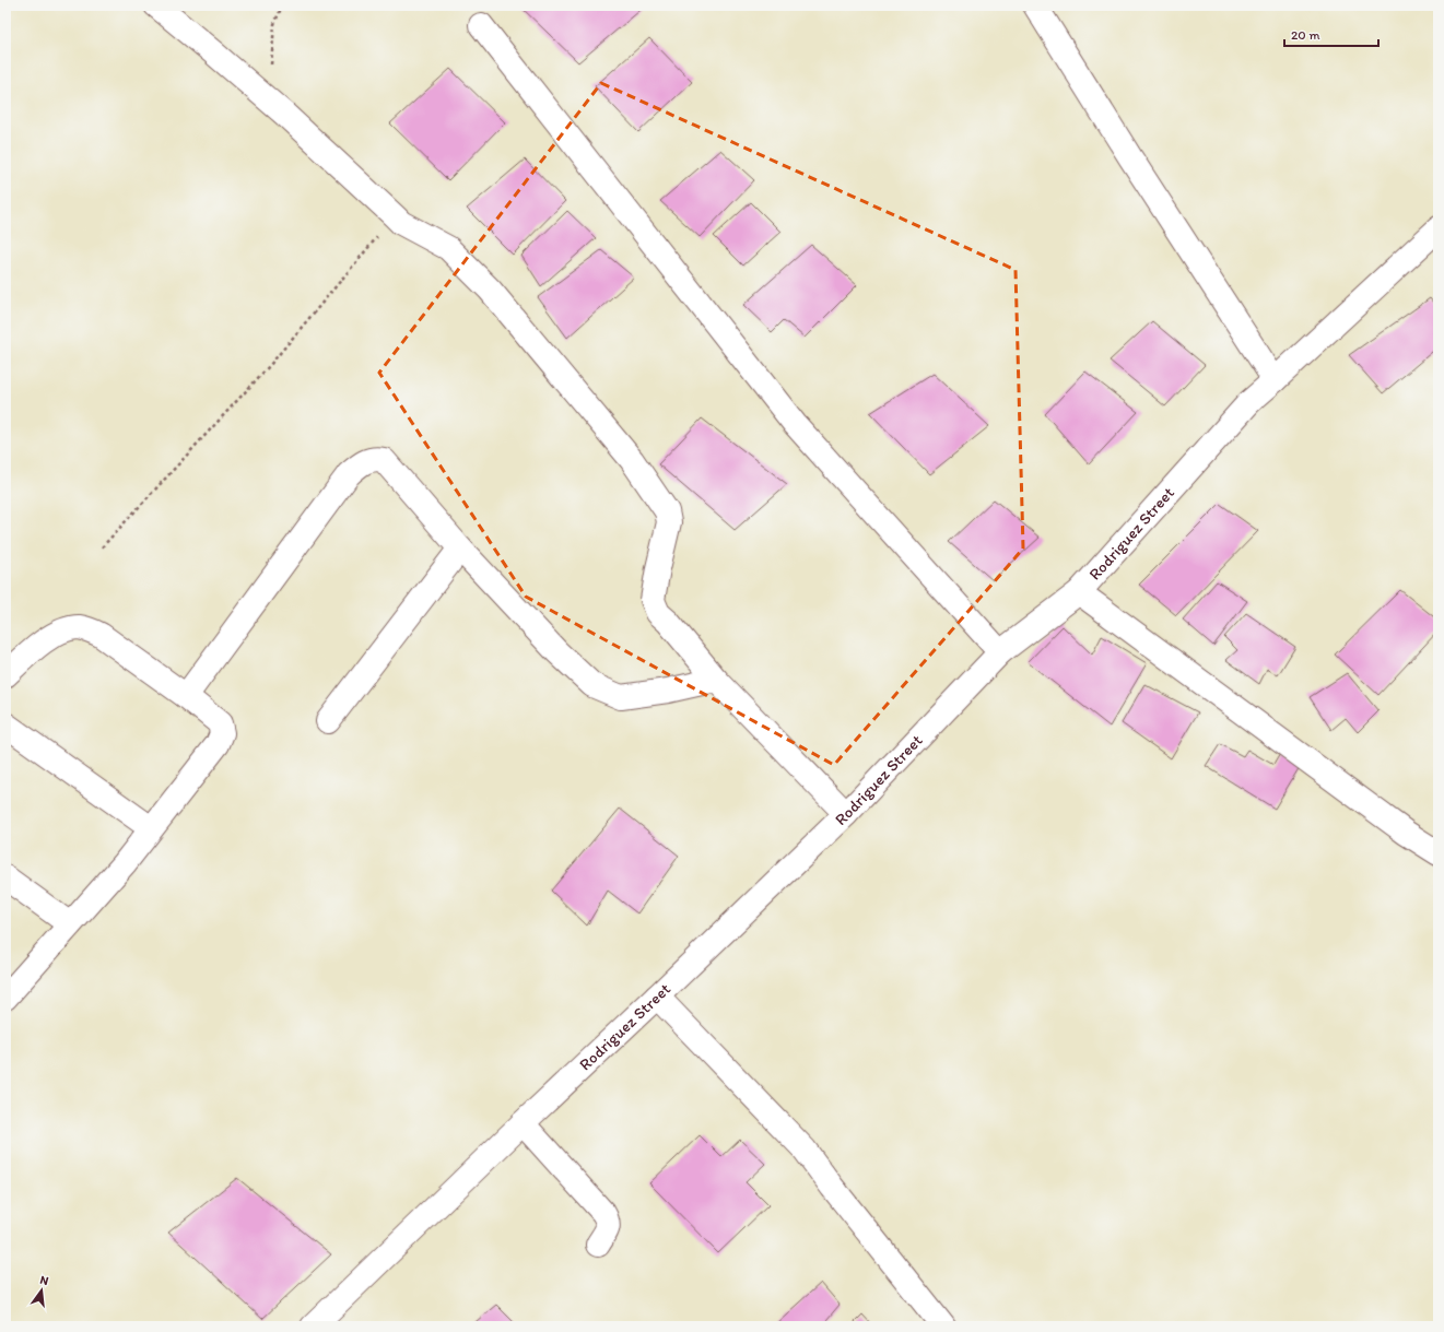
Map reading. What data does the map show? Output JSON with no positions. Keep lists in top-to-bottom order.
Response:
{
  "streets": {
    "street": ["Rodriguez Street"]
  },
  "scale_bar": "20 m",
  "north": "top"
}
